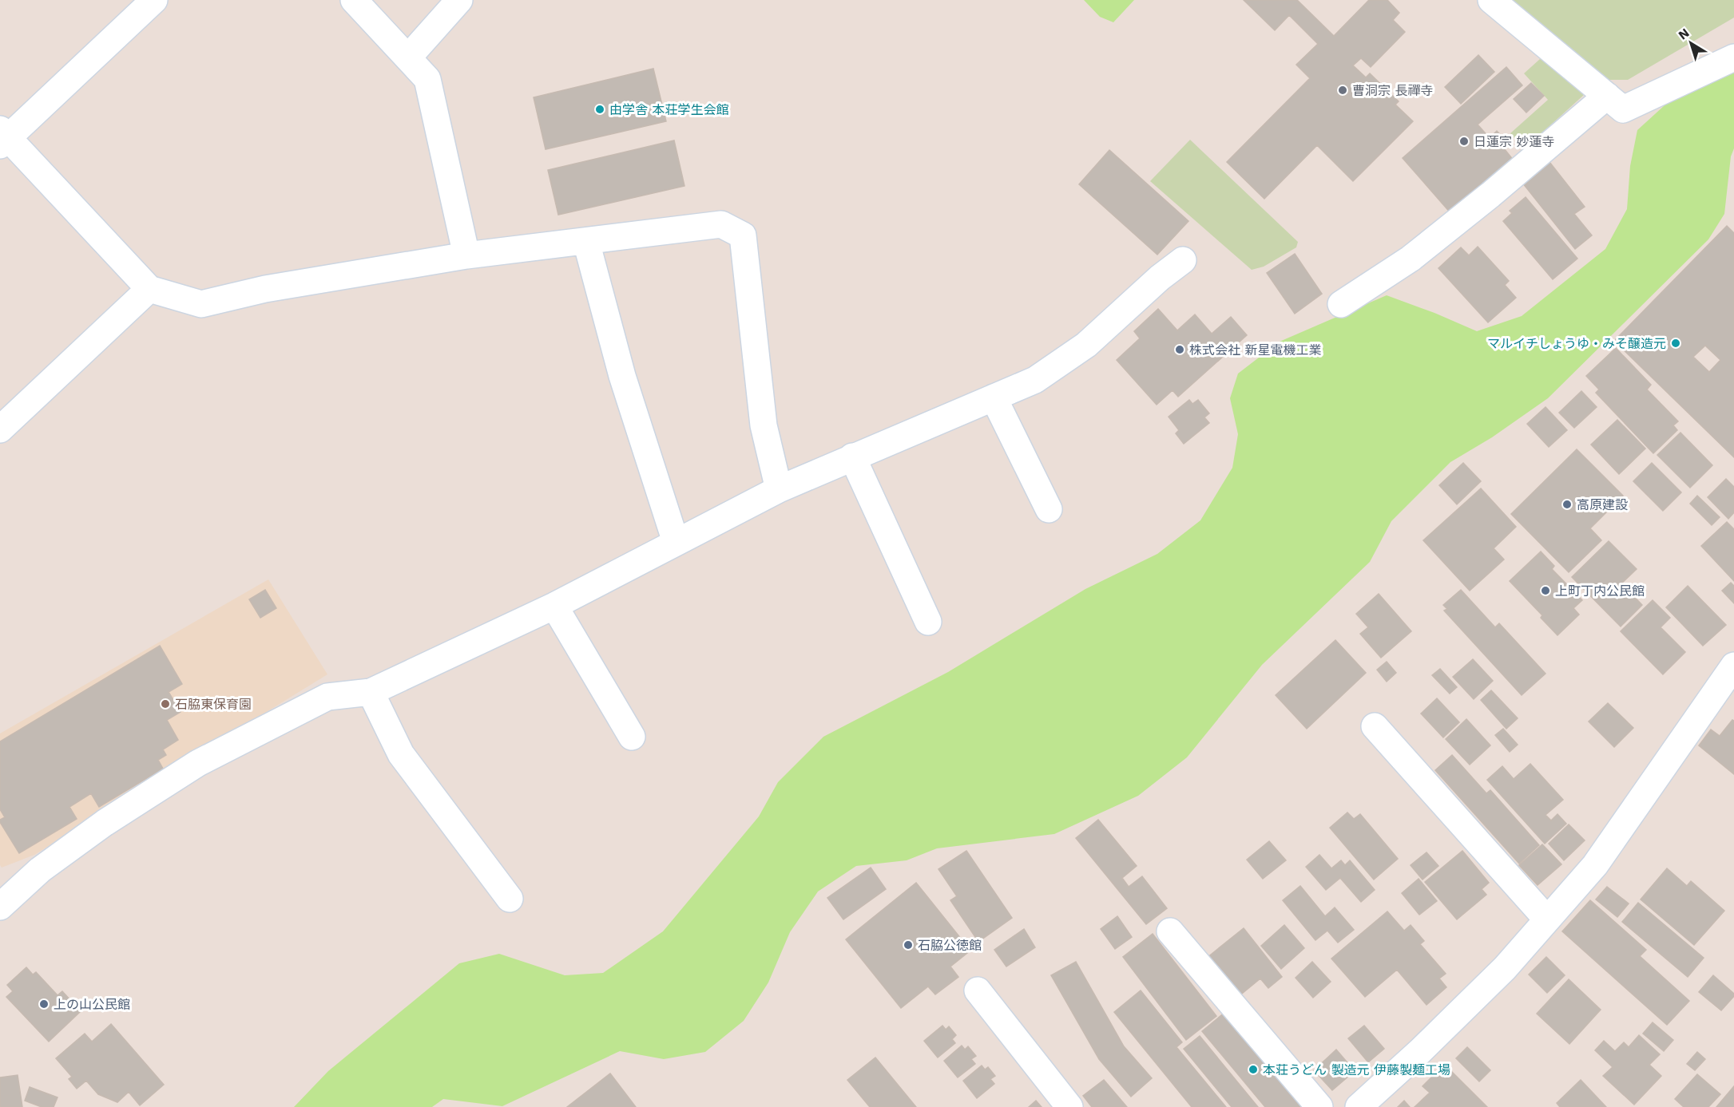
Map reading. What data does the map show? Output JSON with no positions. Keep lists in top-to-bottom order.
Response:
{
  "places": [
    "曹洞宗 長禪寺",
    "由学舎 本荘学生会館",
    "日蓮宗 妙蓮寺",
    "マルイチしょうゆ・みそ醸造元",
    "株式会社 新星電機工業",
    "高原建設",
    "上町丁内公民館",
    "石脇東保育園",
    "石脇公徳館",
    "上の山公民館",
    "本荘うどん 製造元 伊藤製麺工場"
  ],
  "north": "top left"
}
